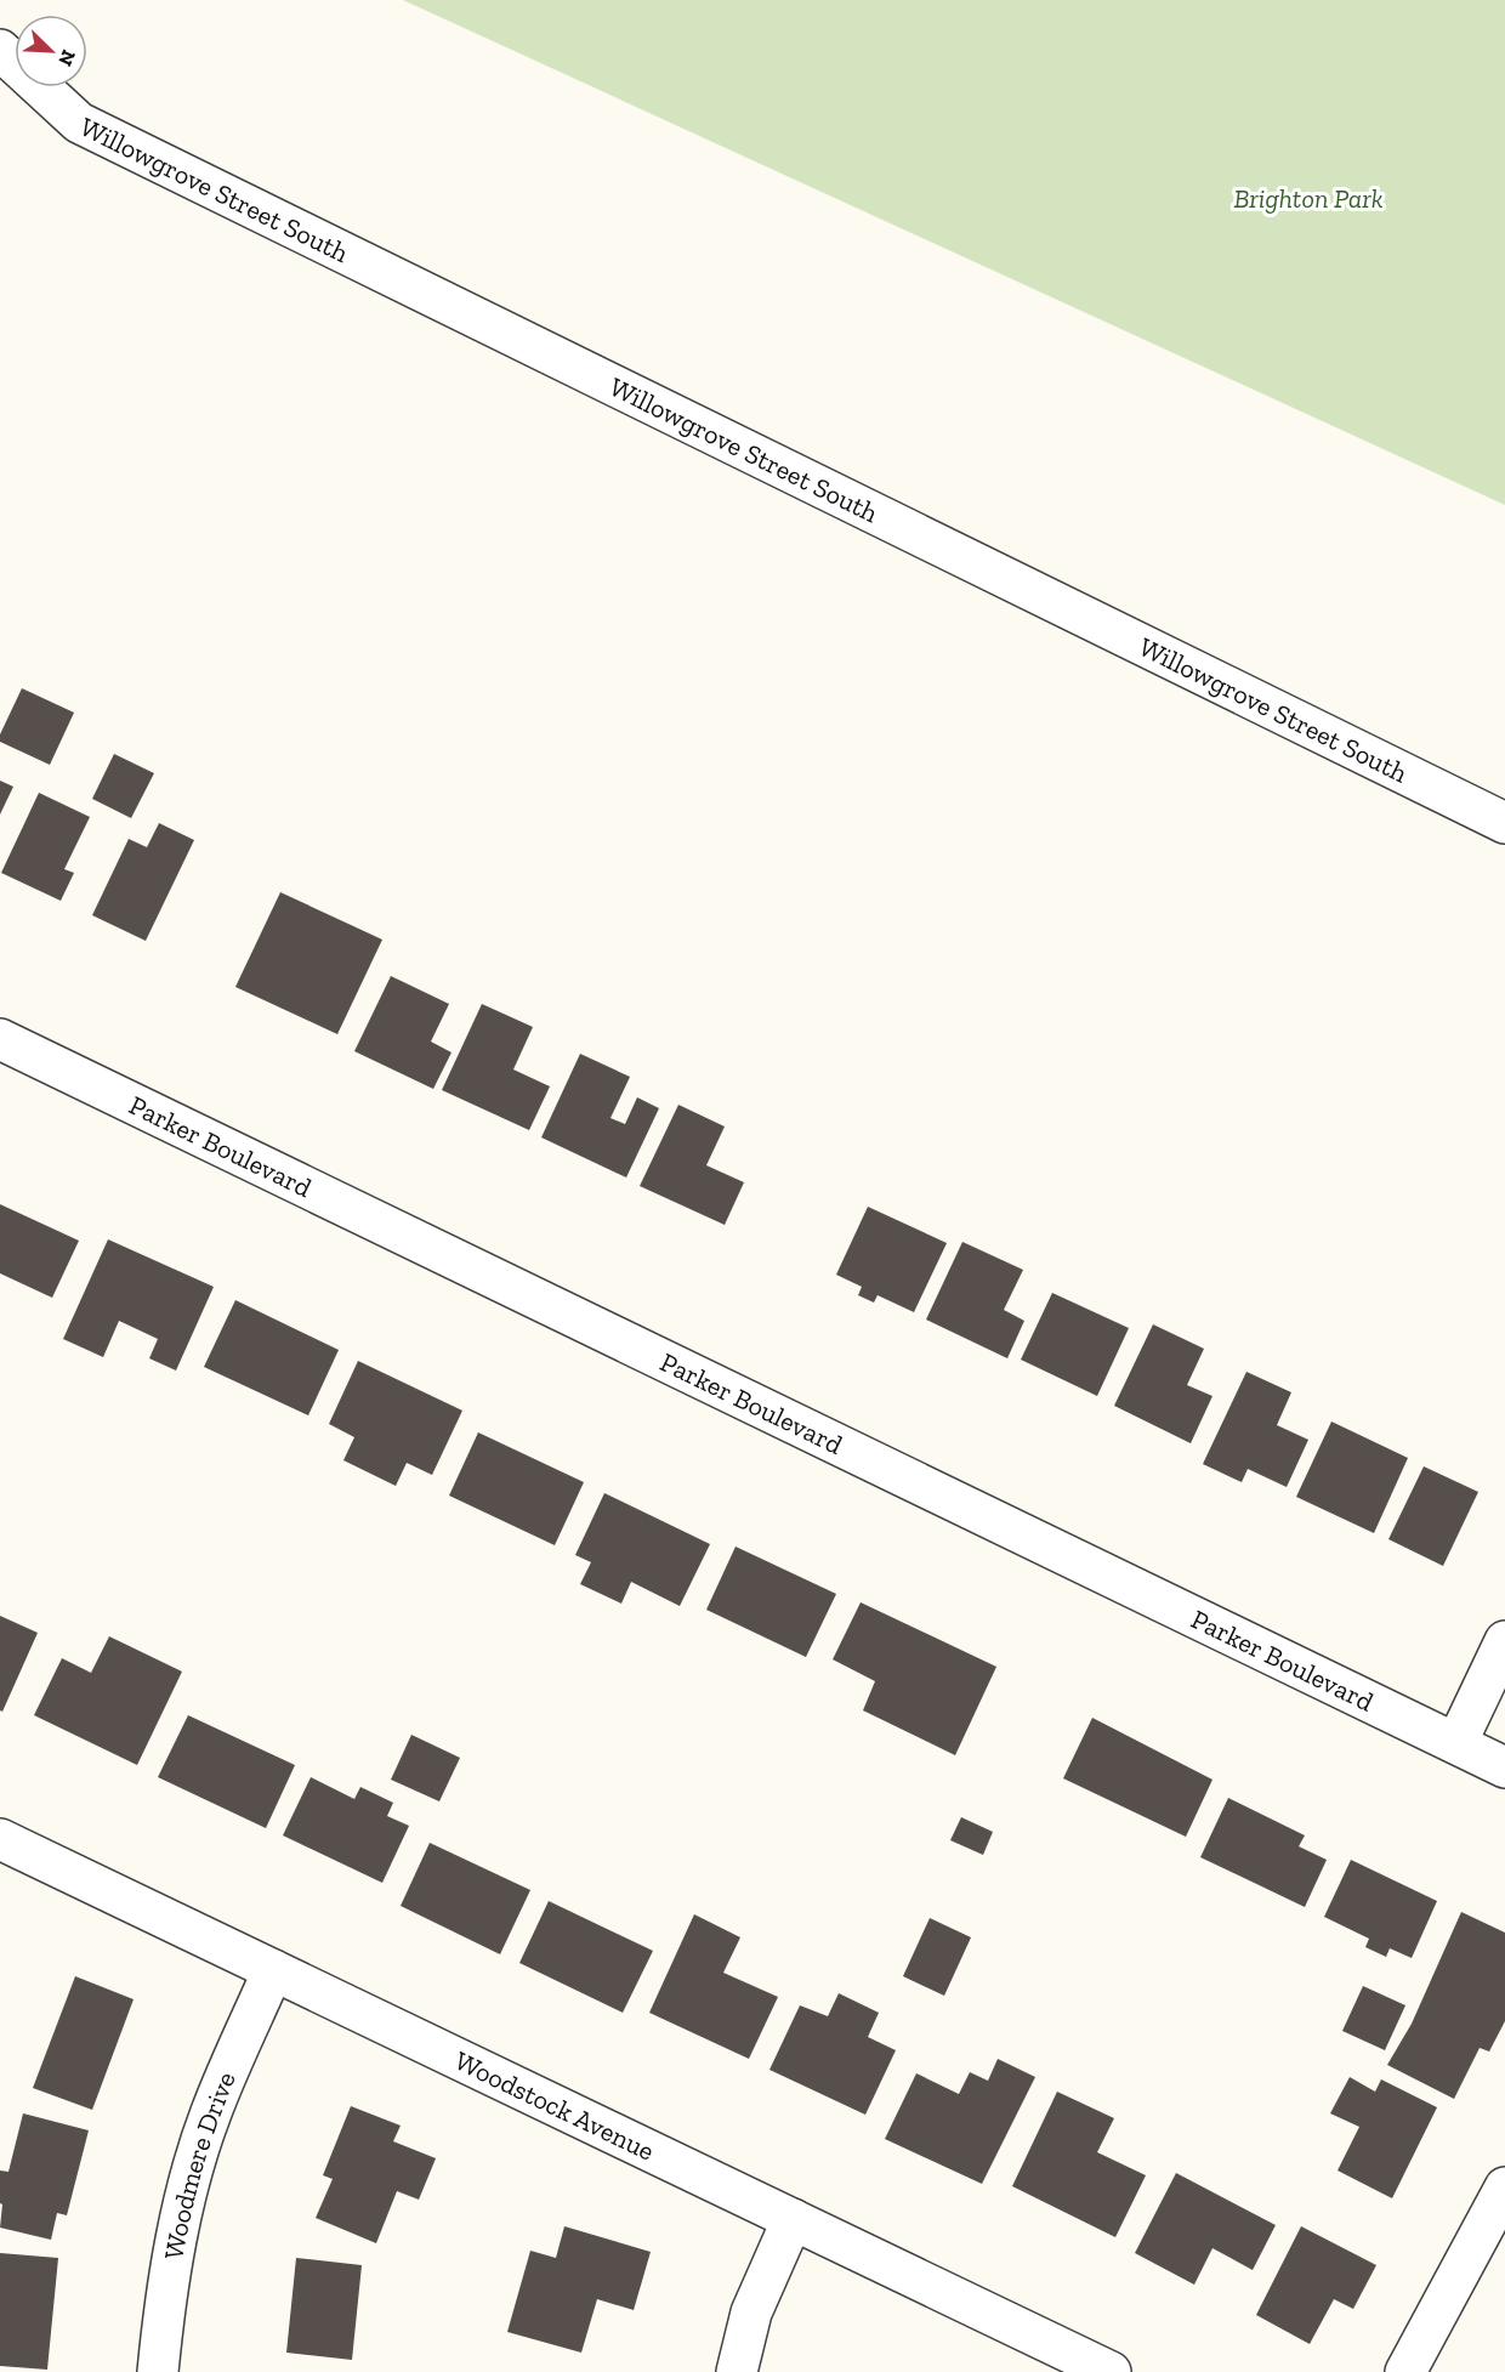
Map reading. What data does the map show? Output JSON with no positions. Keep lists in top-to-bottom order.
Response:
{
  "streets": {
    "street": [
      "Willowgrove Street South",
      "Parker Boulevard",
      "Woodstock Avenue",
      "Woodmere Drive"
    ]
  },
  "crossings": [
    ["Woodstock Avenue", "Woodmere Drive"]
  ],
  "parks": ["Brighton Park"],
  "north": "bottom right"
}
